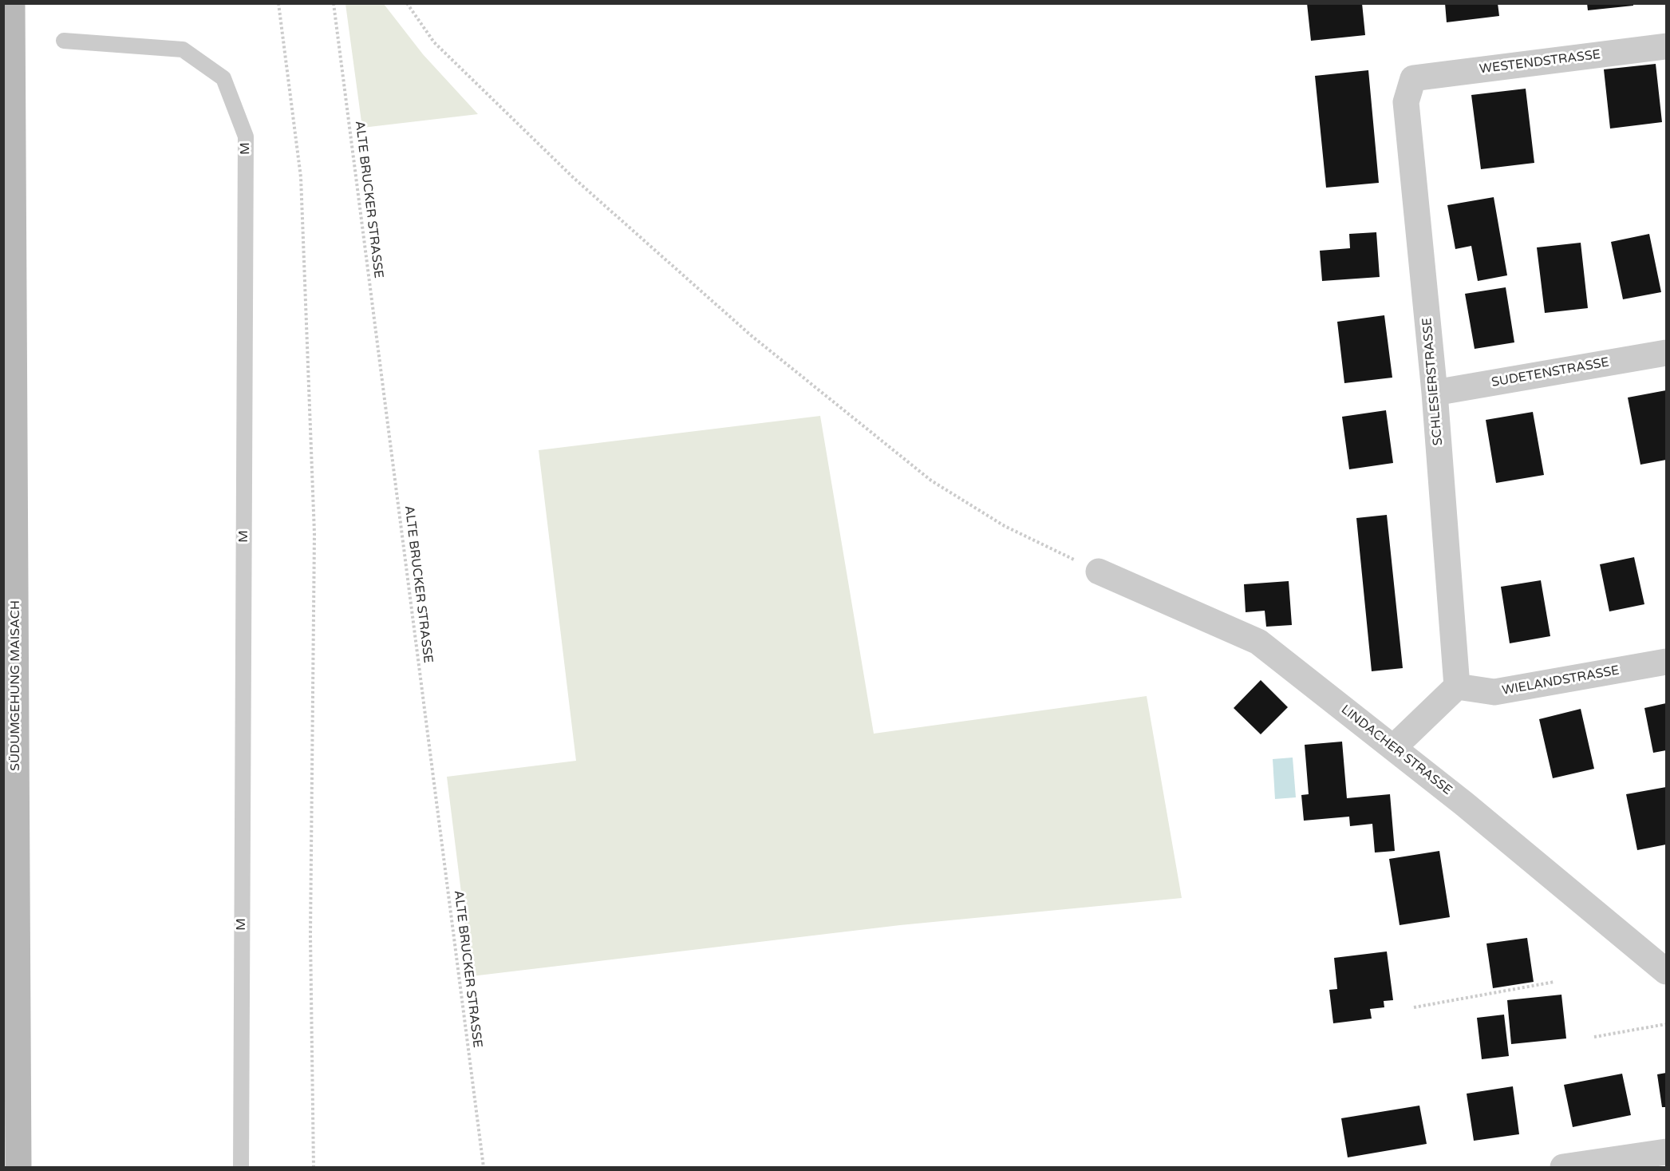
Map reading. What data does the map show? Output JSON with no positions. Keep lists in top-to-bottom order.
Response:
{
  "streets": {
    "main road": ["SÜDUMGEHUNG MAISACH"],
    "street": [
      "WESTENDSTRASSE",
      "SUDETENSTRASSE",
      "SCHLESIERSTRASSE",
      "WIELANDSTRASSE",
      "LINDACHER STRASSE"
    ],
    "lane": ["M"],
    "path": ["ALTE BRUCKER STRASSE"]
  },
  "crossings": [
    ["WESTENDSTRASSE", "SCHLESIERSTRASSE"],
    ["SUDETENSTRASSE", "SCHLESIERSTRASSE"],
    ["SCHLESIERSTRASSE", "WIELANDSTRASSE"]
  ]
}
